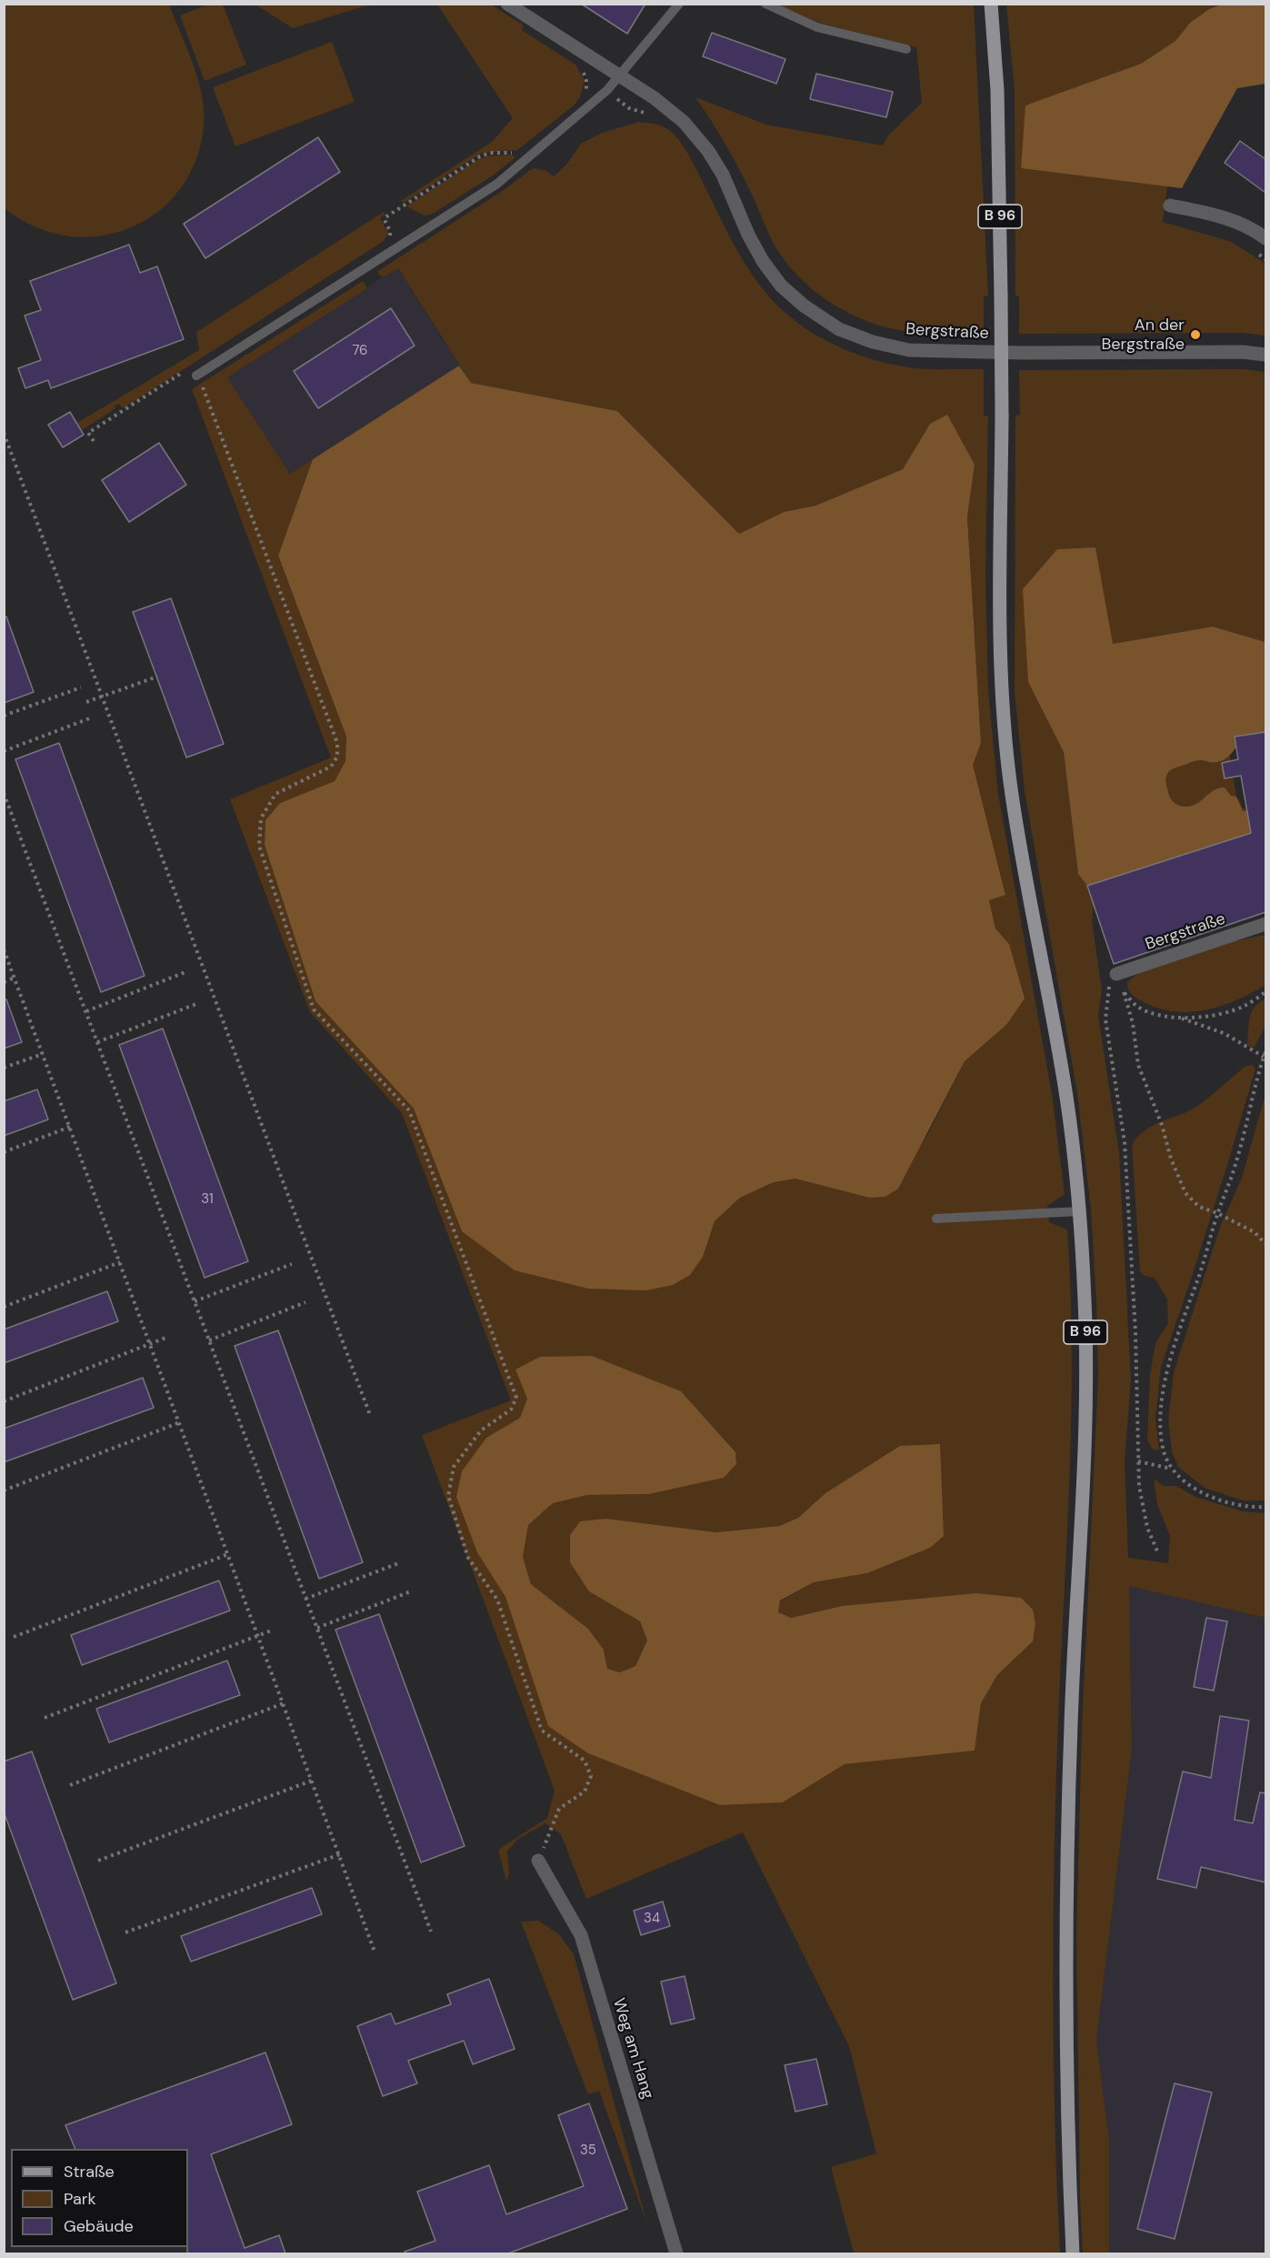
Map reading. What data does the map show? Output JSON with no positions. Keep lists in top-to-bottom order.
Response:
{
  "streets": {
    "main road": ["B 96"],
    "street": ["Bergstraße", "Weg am Hang"]
  },
  "places": ["An der Bergstraße"],
  "house_numbers": [
    "76",
    "31",
    "34",
    "35"
  ],
  "legend": ["Straße", "Park", "Gebäude"]
}
